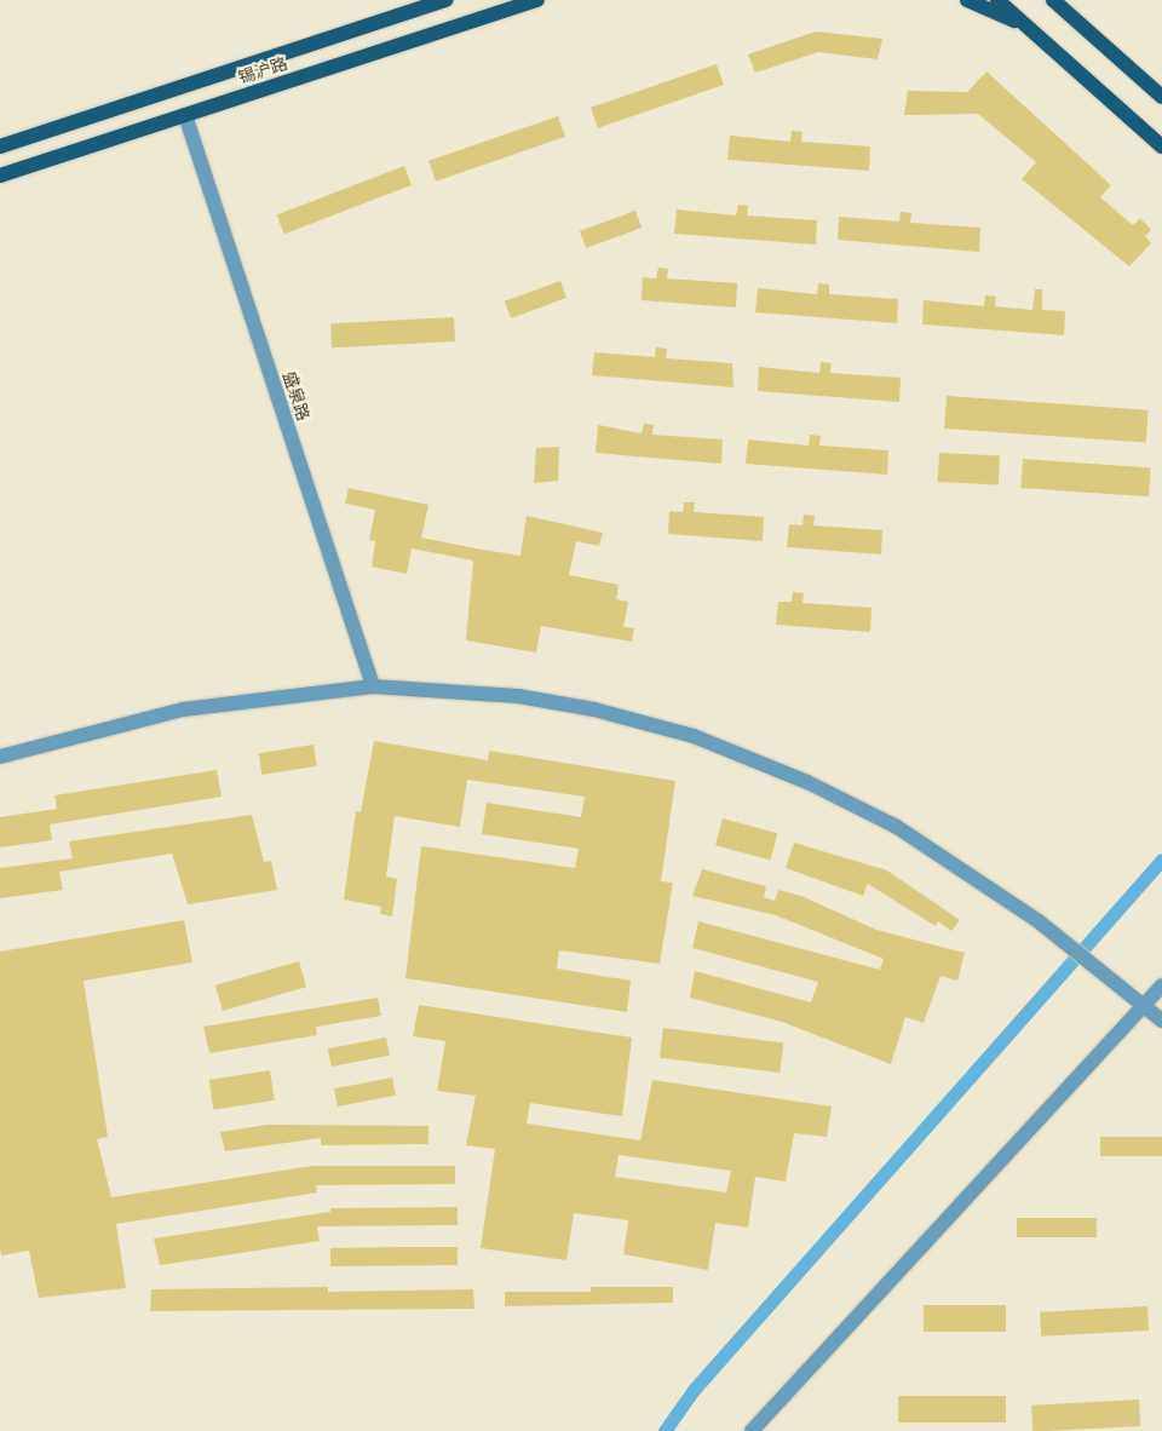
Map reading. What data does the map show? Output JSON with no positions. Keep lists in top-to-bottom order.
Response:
{
  "streets": {
    "main road": ["锡沪路"],
    "street": ["盛泉路"]
  },
  "crossings": [
    ["锡沪路", "盛泉路"]
  ]
}
